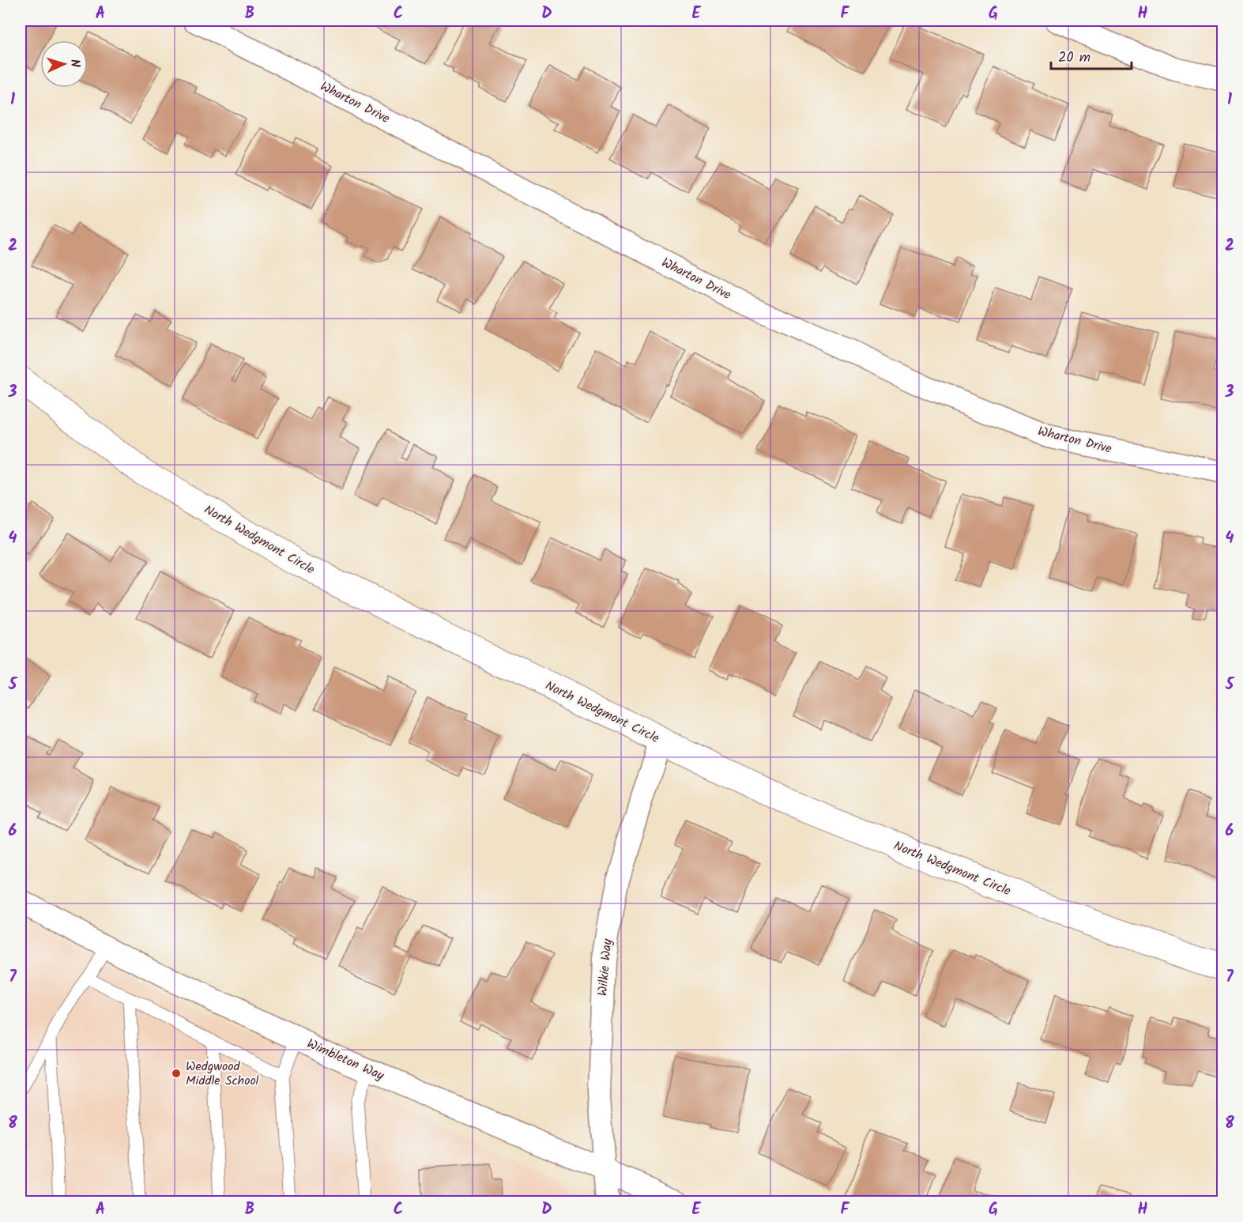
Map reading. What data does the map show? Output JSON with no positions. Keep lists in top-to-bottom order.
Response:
{
  "streets": {
    "street": [
      "Wharton Drive",
      "North Wedgmont Circle",
      "Wilkie Way",
      "Wimbleton Way"
    ]
  },
  "crossings": [
    ["North Wedgmont Circle", "Wilkie Way"],
    ["Wilkie Way", "Wimbleton Way"]
  ],
  "places": ["Wedgwood Middle School"],
  "scale_bar": "20 m",
  "north": "right",
  "grid": {
    "columns": [
      "A",
      "B",
      "C",
      "D",
      "E",
      "F",
      "G",
      "H"
    ],
    "rows": [
      "1",
      "2",
      "3",
      "4",
      "5",
      "6",
      "7",
      "8"
    ]
  }
}
